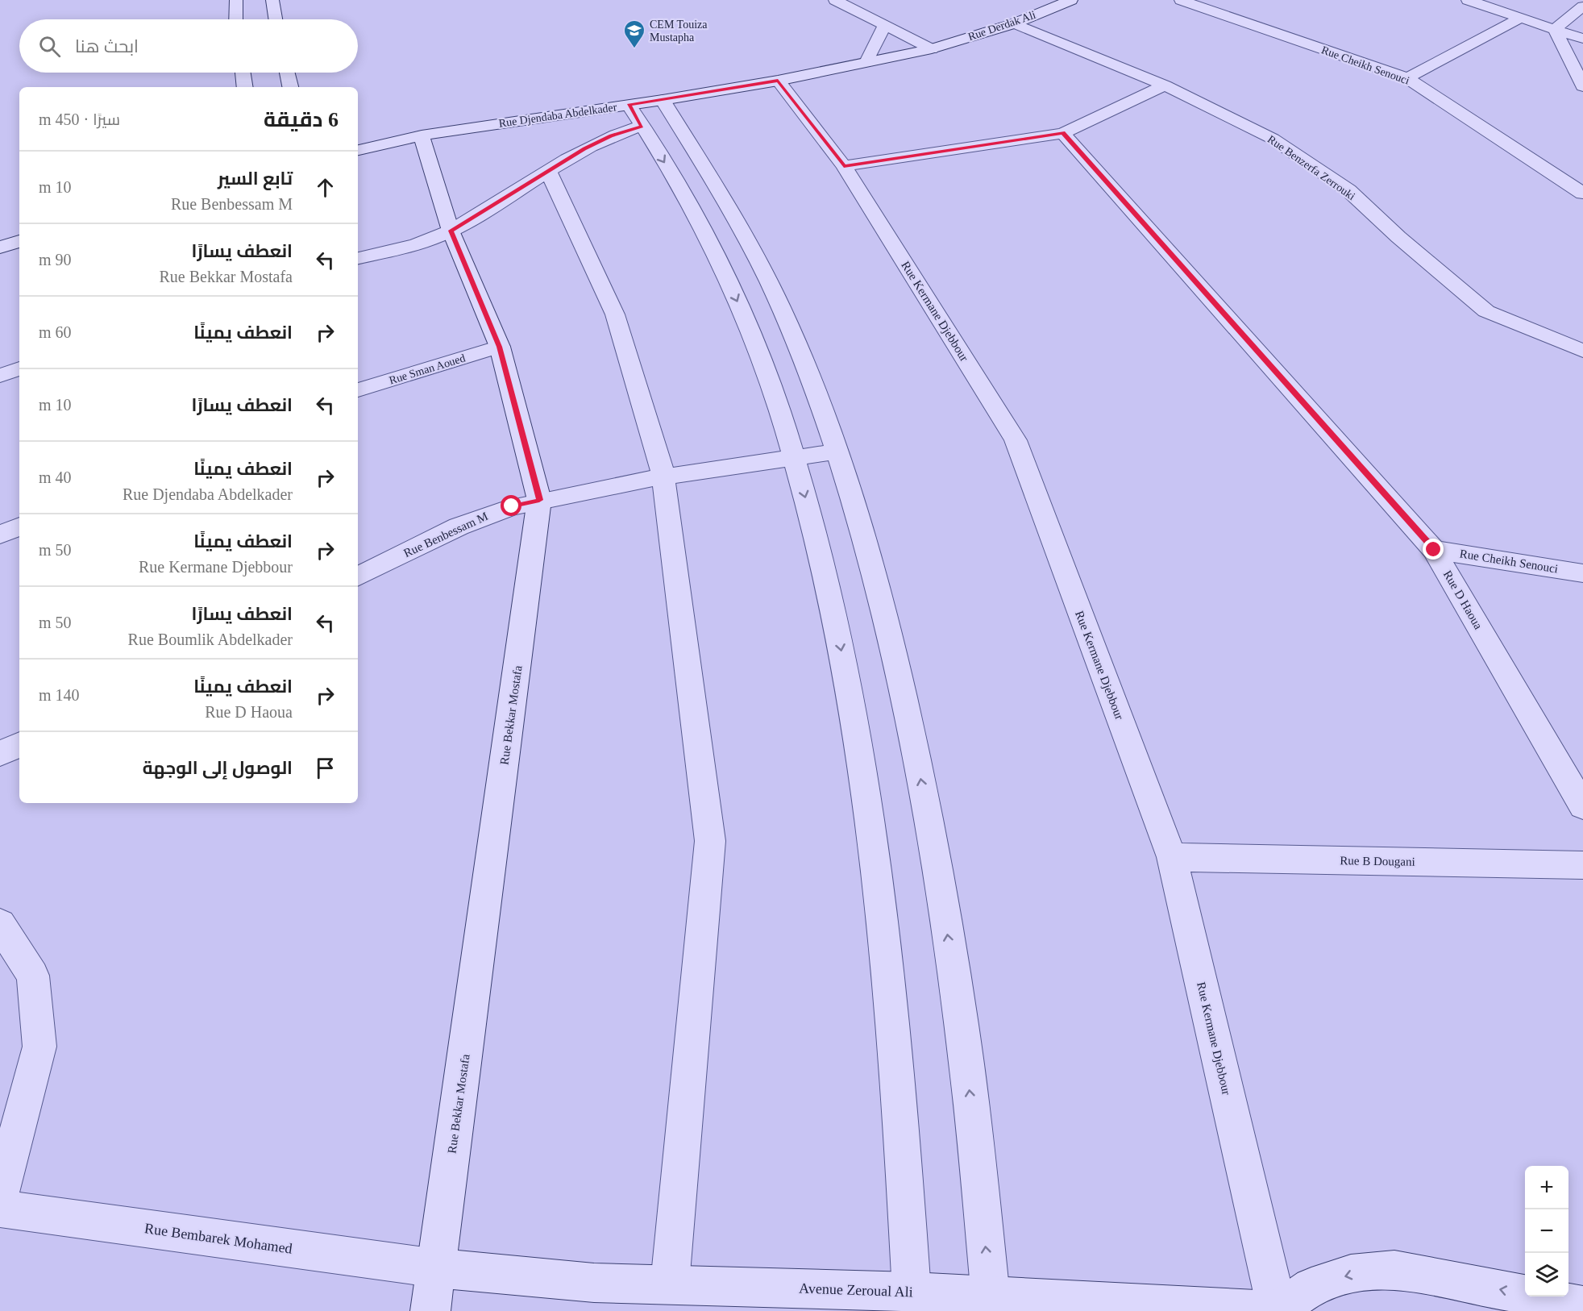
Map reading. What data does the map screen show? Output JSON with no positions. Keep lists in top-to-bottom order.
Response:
{
  "streets": {
    "street": [
      "Rue Derdak Ali",
      "Rue Cheikh Senouci",
      "Rue Djendaba Abdelkader",
      "Rue Benzerfa Zerrouki",
      "Rue Kermane Djebbour",
      "Rue Sman Aoued",
      "Rue Benbessam M",
      "Rue D Haoua",
      "Rue Bekkar Mostafa",
      "Rue B Dougani",
      "Rue Bembarek Mohamed",
      "Avenue Zeroual Ali"
    ]
  },
  "crossings": [
    ["Rue Derdak Ali", "Rue Djendaba Abdelkader"],
    ["Rue Derdak Ali", "Rue Benzerfa Zerrouki"],
    ["Rue Cheikh Senouci", "Rue D Haoua"],
    ["Rue Djendaba Abdelkader", "Rue Kermane Djebbour"],
    ["Rue Djendaba Abdelkader", "Rue Bekkar Mostafa"],
    ["Rue Kermane Djebbour", "Rue B Dougani"],
    ["Rue Kermane Djebbour", "Avenue Zeroual Ali"],
    ["Rue Sman Aoued", "Rue Bekkar Mostafa"],
    ["Rue Benbessam M", "Rue Bekkar Mostafa"],
    ["Rue Bekkar Mostafa", "Rue Bembarek Mohamed"],
    ["Rue Bekkar Mostafa", "Avenue Zeroual Ali"],
    ["Rue Bembarek Mohamed", "Avenue Zeroual Ali"]
  ],
  "places": {
    "school or university": ["CEM Touiza Mustapha"]
  },
  "page": {
    "search": "ابحث هنا",
    "heading": ["6 دقيقة", "سيرًا · 450 m"],
    "list": [
      ["تابع السير", "Rue Benbessam M", "10 m"],
      ["انعطف يسارًا", "Rue Bekkar Mostafa", "90 m"],
      ["انعطف يمينًا", "60 m"],
      ["انعطف يسارًا", "10 m"],
      ["انعطف يمينًا", "Rue Djendaba Abdelkader", "40 m"],
      ["انعطف يمينًا", "Rue Kermane Djebbour", "50 m"],
      ["انعطف يسارًا", "Rue Boumlik Abdelkader", "50 m"],
      ["انعطف يمينًا", "Rue D Haoua", "140 m"],
      "الوصول إلى الوجهة"
    ],
    "map_buttons": ["+", "−"]
  }
}
